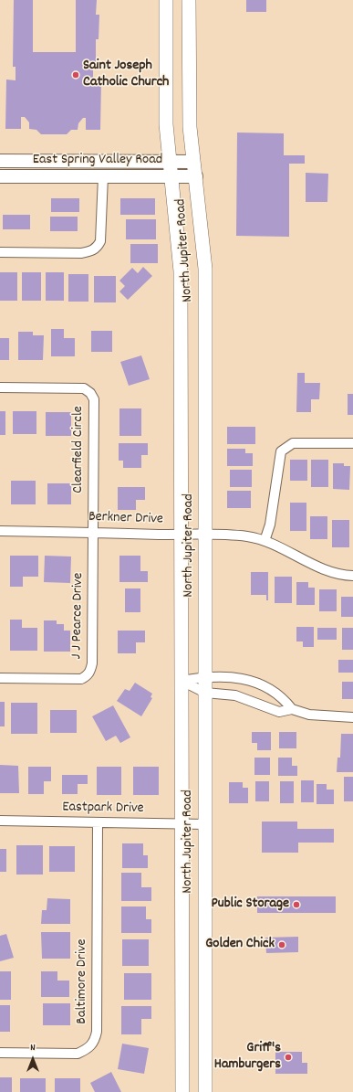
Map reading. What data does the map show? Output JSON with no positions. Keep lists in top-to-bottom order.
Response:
{
  "streets": {
    "main road": ["North Jupiter Road"],
    "street": [
      "East Spring Valley Road",
      "Clearfield Circle",
      "Berkner Drive",
      "J J Pearce Drive",
      "Eastpark Drive",
      "Baltimore Drive"
    ]
  },
  "crossings": [
    ["East Spring Valley Road", "North Jupiter Road"],
    ["North Jupiter Road", "Berkner Drive"],
    ["North Jupiter Road", "Eastpark Drive"],
    ["Clearfield Circle", "Berkner Drive"],
    ["Clearfield Circle", "J J Pearce Drive"],
    ["Berkner Drive", "J J Pearce Drive"],
    ["Eastpark Drive", "Baltimore Drive"]
  ],
  "places": [
    "Saint Joseph Catholic Church",
    "Public Storage",
    "Golden Chick",
    "Griff's Hamburgers"
  ],
  "north": "top"
}
